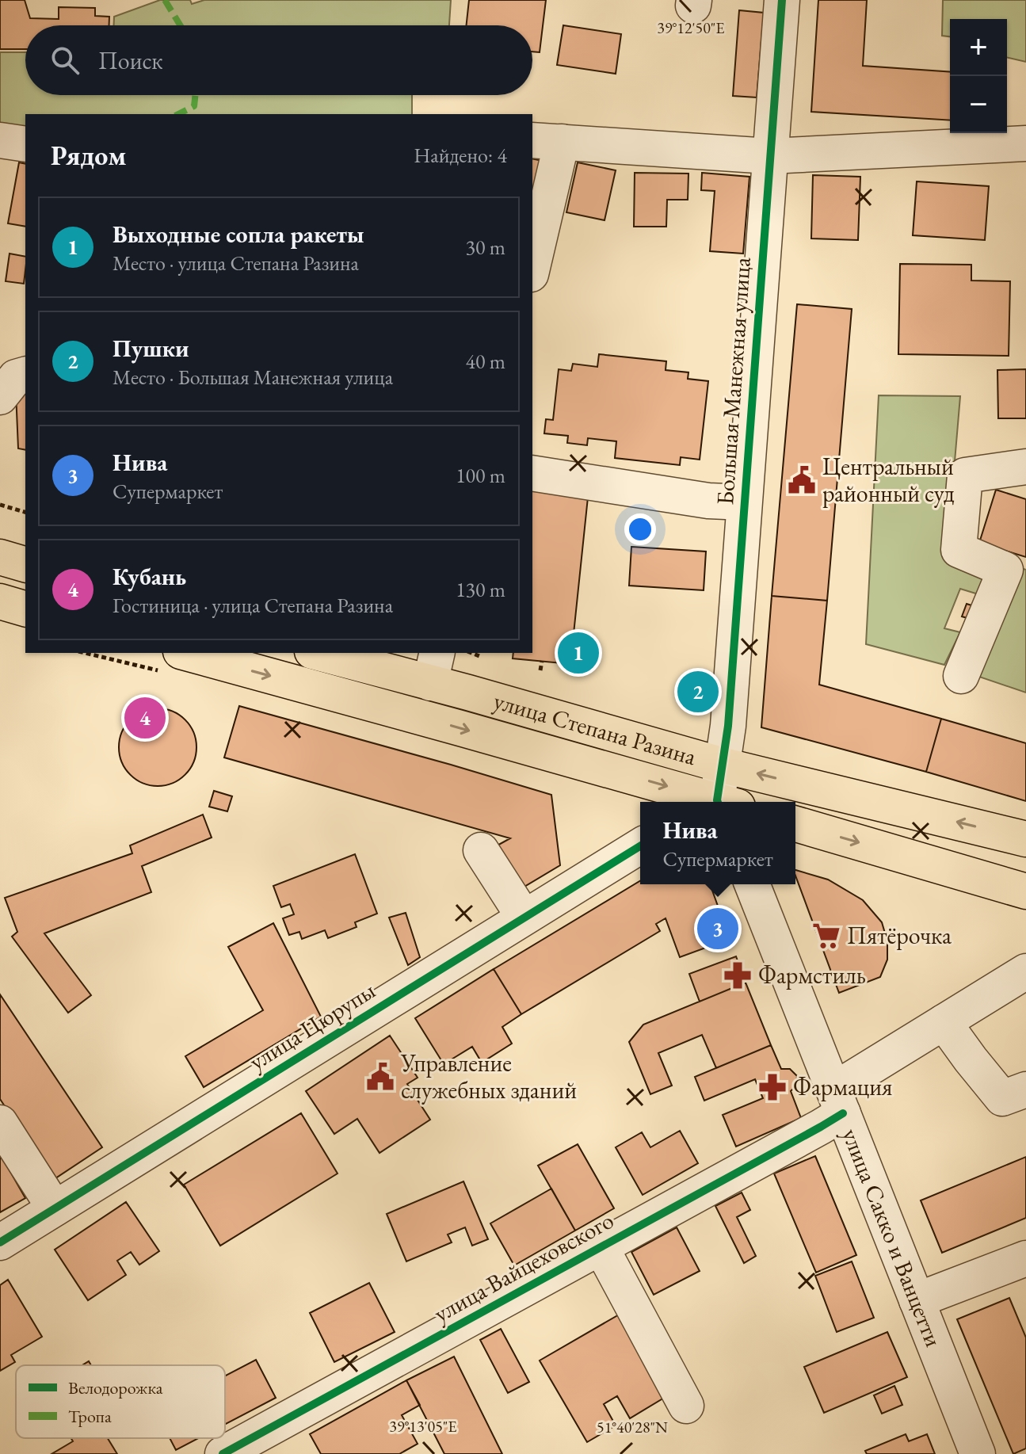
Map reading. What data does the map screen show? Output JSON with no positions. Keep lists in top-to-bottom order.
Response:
{
  "streets": {
    "main road": ["улица Степана Разина"],
    "street": [
      "Большая Манежная улица",
      "улица Цюрупы",
      "улица Сакко и Ванцетти",
      "улица Вайцеховского"
    ]
  },
  "crossings": [
    ["Большая Манежная улица", "улица Степана Разина"],
    ["улица Сакко и Ванцетти", "улица Вайцеховского"]
  ],
  "places": {
    "public building": ["Центральный районный суд", "Управление служебных зданий"],
    "supermarket": ["Пятёрочка"],
    "pharmacy": ["Фармстиль", "Фармация"]
  },
  "legend": ["Велодорожка", "Тропа"],
  "page": {
    "map_buttons": ["+", "−"],
    "search": "Поиск",
    "heading": ["Рядом", "Найдено: 4"],
    "list": [
      {
        "mark": "1",
        "name": "Выходные сопла ракеты",
        "note": "Место · улица Степана Разина",
        "value": "30 m"
      },
      {
        "mark": "2",
        "name": "Пушки",
        "note": "Место · Большая Манежная улица",
        "value": "40 m"
      },
      {
        "mark": "3",
        "name": "Нива",
        "note": "Супермаркет",
        "value": "100 m"
      },
      {
        "mark": "4",
        "name": "Кубань",
        "note": "Гостиница · улица Степана Разина",
        "value": "130 m"
      }
    ],
    "pins": [
      "1",
      "2",
      "4",
      "3"
    ],
    "popup": ["Нива", "Супермаркет"]
  },
  "coordinates": ["39°12'50\"E", "39°13'05\"E", "51°40'28\"N"]
}
